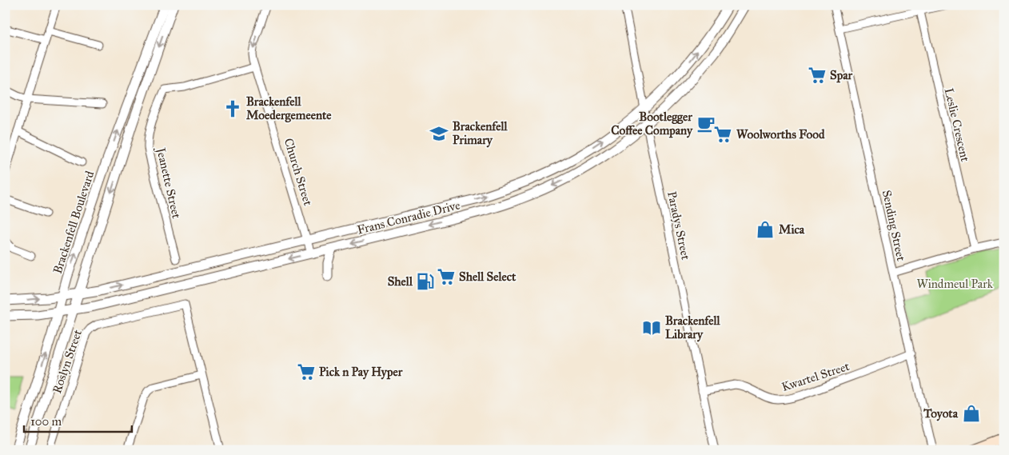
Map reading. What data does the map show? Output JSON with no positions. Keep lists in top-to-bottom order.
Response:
{
  "streets": {
    "street": [
      "Leslie Crescent",
      "Church Street",
      "Jeanette Street",
      "Frans Conradie Drive",
      "Brackenfell Boulevard",
      "Paradys Street",
      "Sending Street",
      "Roslyn Street",
      "Kwartel Street"
    ]
  },
  "crossings": [
    ["Church Street", "Jeanette Street"],
    ["Church Street", "Frans Conradie Drive"],
    ["Frans Conradie Drive", "Brackenfell Boulevard"],
    ["Frans Conradie Drive", "Paradys Street"],
    ["Paradys Street", "Kwartel Street"],
    ["Sending Street", "Kwartel Street"]
  ],
  "parks": ["Windmeul Park"],
  "places": {
    "supermarket": [
      "Spar",
      "Woolworths Food",
      "Shell Select",
      "Pick n Pay Hyper"
    ],
    "church": ["Brackenfell Moedergemeente"],
    "cafe": ["Bootlegger Coffee Company"],
    "school or university": ["Brackenfell Primary"],
    "shop": ["Mica", "Toyota"],
    "fuel station": ["Shell"],
    "library": ["Brackenfell Library"]
  },
  "scale_bar": "100 m"
}
